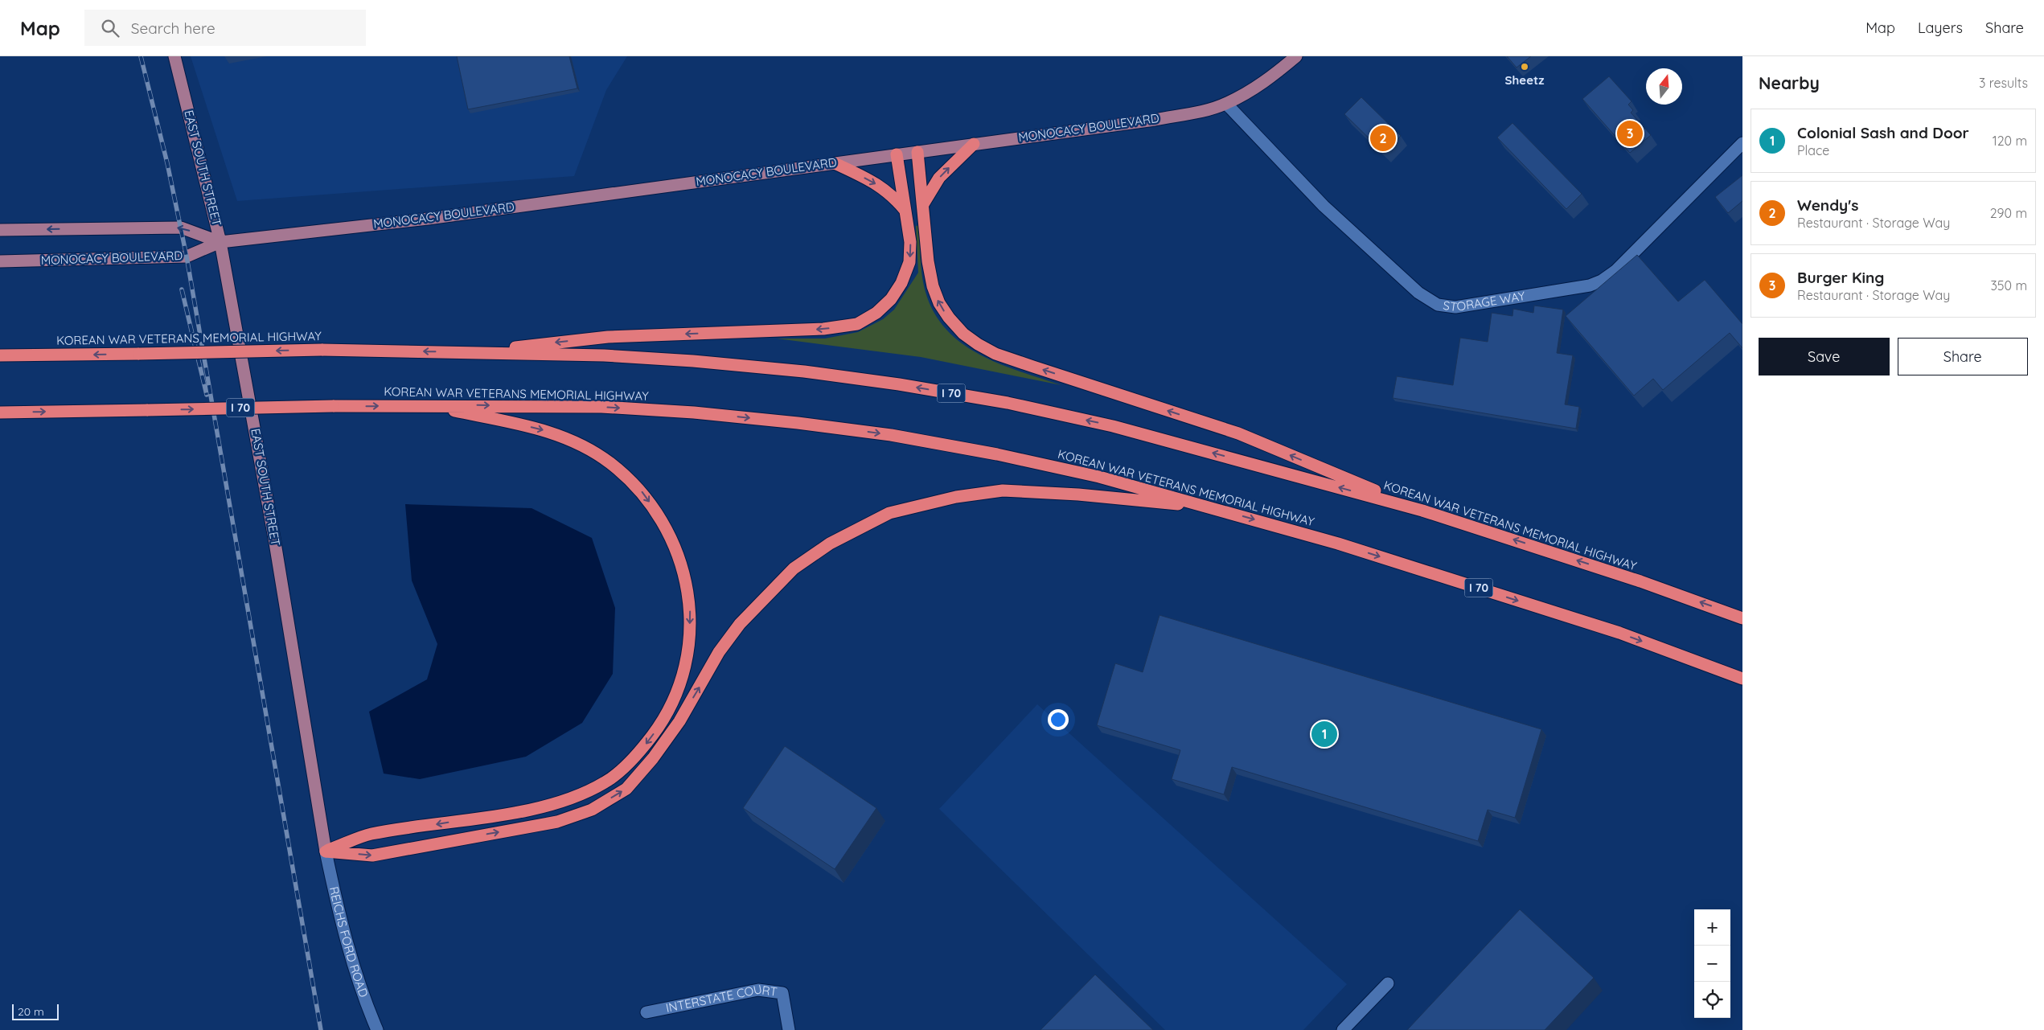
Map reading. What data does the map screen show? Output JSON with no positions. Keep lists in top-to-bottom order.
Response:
{
  "streets": {
    "highway": ["KOREAN WAR VETERANS MEMORIAL HIGHWAY", "I 70"],
    "main road": ["MONOCACY BOULEVARD", "EAST SOUTH STREET"],
    "street": ["STORAGE WAY", "REICHS FORD ROAD", "INTERSTATE COURT"]
  },
  "crossings": [
    ["MONOCACY BOULEVARD", "EAST SOUTH STREET"],
    ["MONOCACY BOULEVARD", "STORAGE WAY"],
    ["EAST SOUTH STREET", "REICHS FORD ROAD"]
  ],
  "places": ["Sheetz"],
  "scale_bar": "20 m",
  "north": "top",
  "page": {
    "header": "Map",
    "search": "Search here",
    "nav": ["Map", "Layers", "Share"],
    "heading": ["Nearby", "3 results"],
    "list": [
      {
        "mark": "1",
        "name": "Colonial Sash and Door",
        "note": "Place",
        "value": "120 m"
      },
      {
        "mark": "2",
        "name": "Wendy's",
        "note": "Restaurant · Storage Way",
        "value": "290 m"
      },
      {
        "mark": "3",
        "name": "Burger King",
        "note": "Restaurant · Storage Way",
        "value": "350 m"
      }
    ],
    "pins": ["3", "2", "1"],
    "buttons": ["Save", "Share"],
    "map_buttons": ["+", "−"],
    "scale": "20 m"
  }
}
